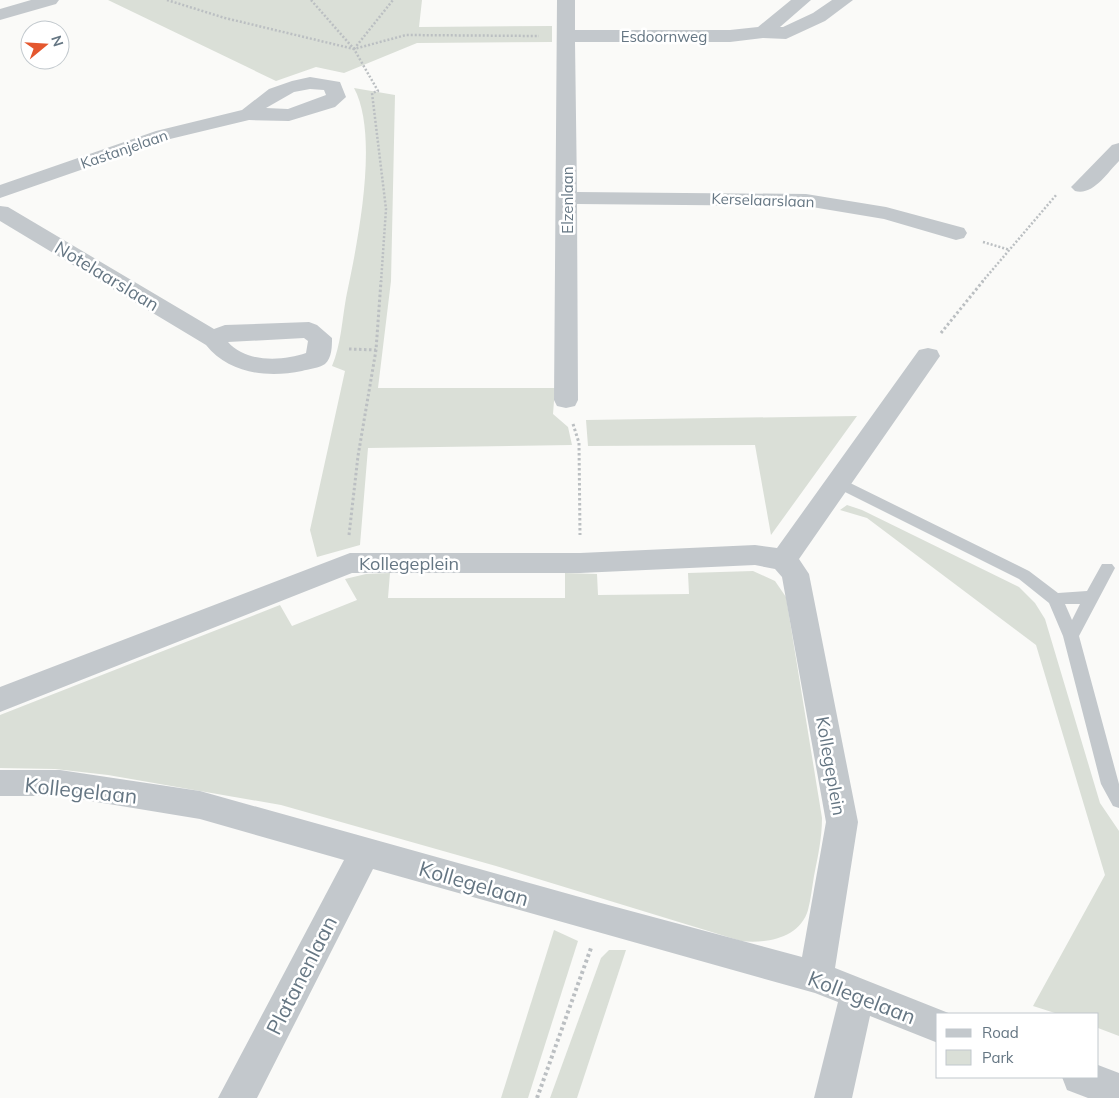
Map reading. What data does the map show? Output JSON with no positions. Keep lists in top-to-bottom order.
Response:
{
  "streets": {
    "street": [
      "Esdoornweg",
      "Kastanjelaan",
      "Elzenlaan",
      "Kerselaarslaan",
      "Notelaarslaan",
      "Kollegeplein",
      "Kollegelaan",
      "Platanenlaan"
    ]
  },
  "crossings": [
    ["Esdoornweg", "Elzenlaan"],
    ["Elzenlaan", "Kerselaarslaan"],
    ["Kollegeplein", "Kollegelaan"],
    ["Kollegelaan", "Platanenlaan"]
  ],
  "legend": ["Road", "Park"],
  "north": "right"
}
